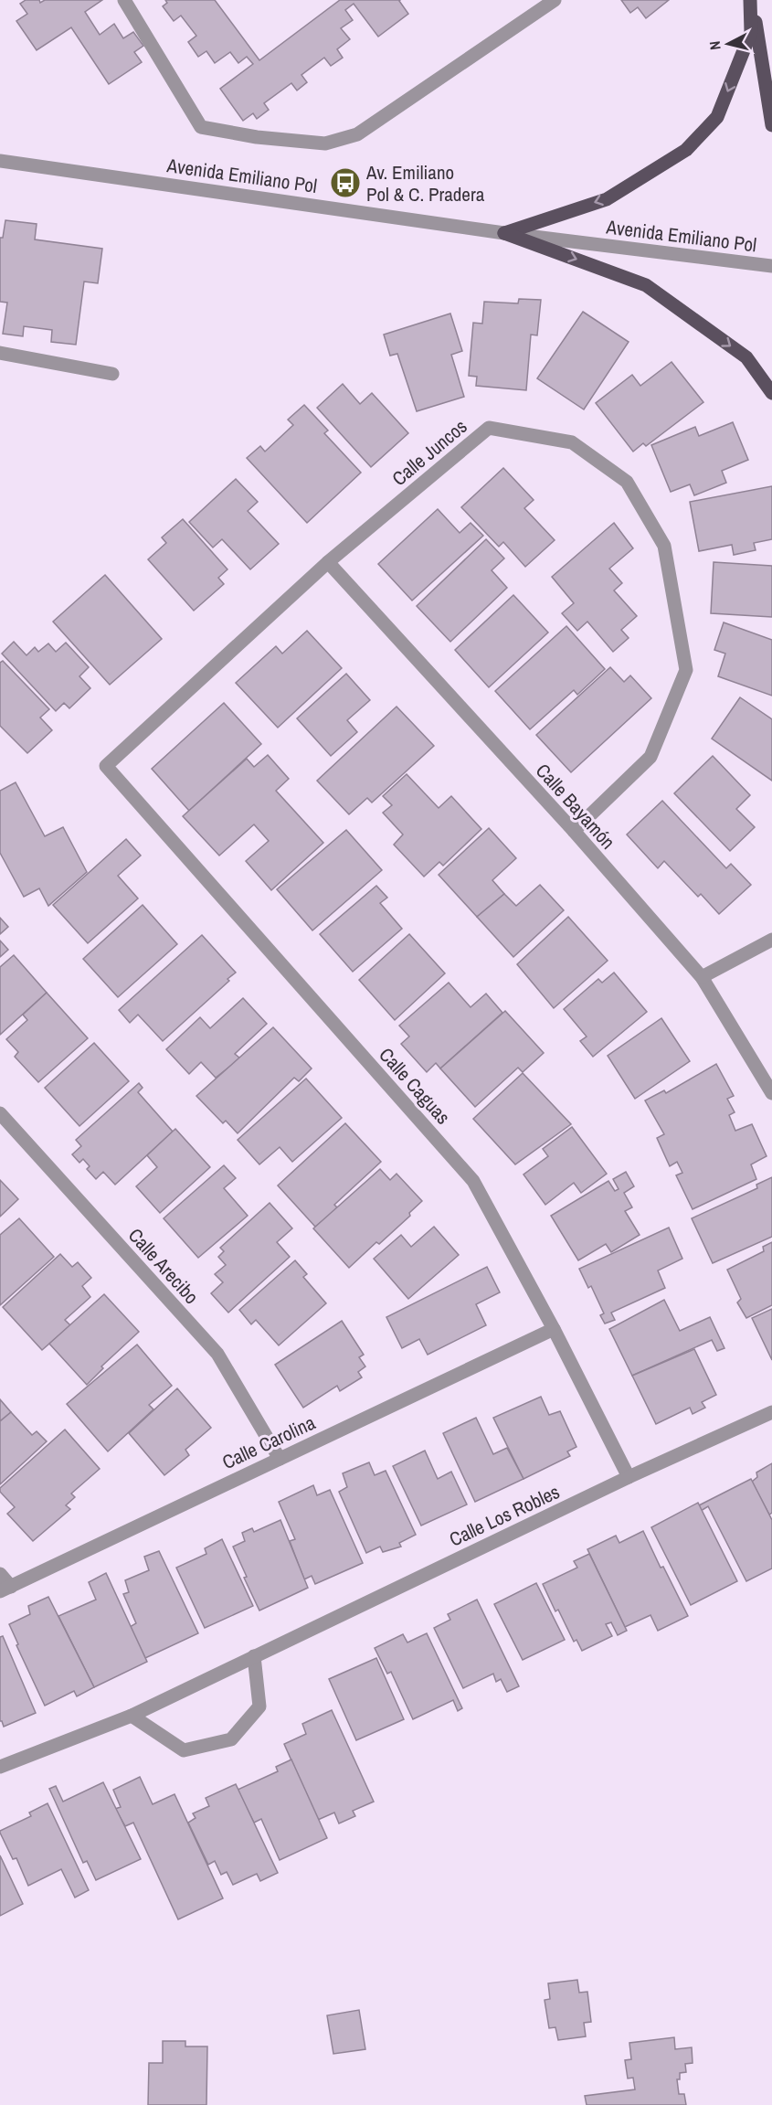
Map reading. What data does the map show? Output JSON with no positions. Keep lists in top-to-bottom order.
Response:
{
  "streets": {
    "street": [
      "Avenida Emiliano Pol",
      "Calle Juncos",
      "Calle Bayamón",
      "Calle Caguas",
      "Calle Arecibo",
      "Calle Carolina",
      "Calle Los Robles"
    ]
  },
  "crossings": [
    ["Calle Juncos", "Calle Bayamón"],
    ["Calle Juncos", "Calle Caguas"],
    ["Calle Caguas", "Calle Carolina"],
    ["Calle Caguas", "Calle Los Robles"],
    ["Calle Arecibo", "Calle Carolina"]
  ],
  "places": {
    "bus stop": ["Av. Emiliano Pol & C. Pradera"]
  },
  "north": "left"
}
